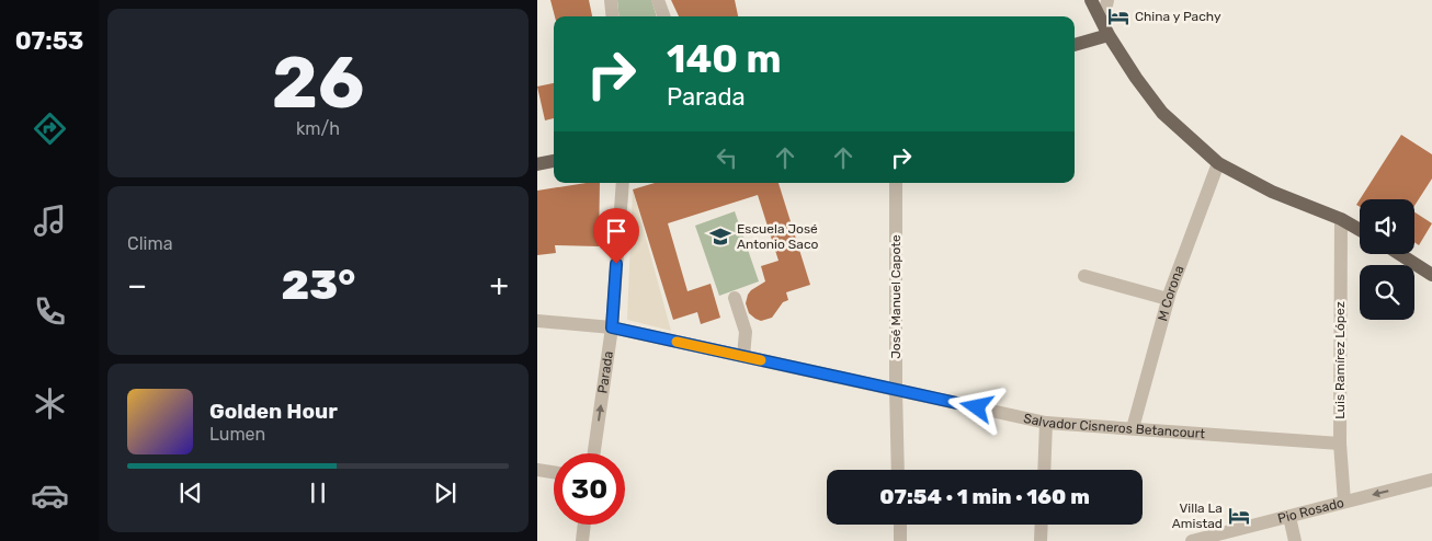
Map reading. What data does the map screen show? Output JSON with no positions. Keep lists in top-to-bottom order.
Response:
{
  "streets": {
    "street": [
      "M Corona",
      "José Manuel Capote",
      "Luis Ramírez López",
      "Parada",
      "Salvador Cisneros Betancourt",
      "Pio Rosado"
    ]
  },
  "crossings": [
    ["M Corona", "Salvador Cisneros Betancourt"],
    ["José Manuel Capote", "Salvador Cisneros Betancourt"],
    ["Luis Ramírez López", "Salvador Cisneros Betancourt"],
    ["Luis Ramírez López", "Pio Rosado"],
    ["Parada", "Salvador Cisneros Betancourt"]
  ],
  "one_way": ["Parada", "Pio Rosado"],
  "places": {
    "hotel": ["China y Pachy", "Villa La Amistad"],
    "school or university": ["Escuela José Antonio Saco"]
  },
  "page": {
    "tabs": "07:53",
    "tile": [
      ["26", "km/h"],
      "Clima"
    ],
    "turn": ["140 m", "Parada"],
    "heat": ["−", "23°", "+"],
    "song": ["Golden Hour", "Lumen"],
    "limit": "30",
    "trip": "07:54 · 1 min · 160 m"
  }
}
